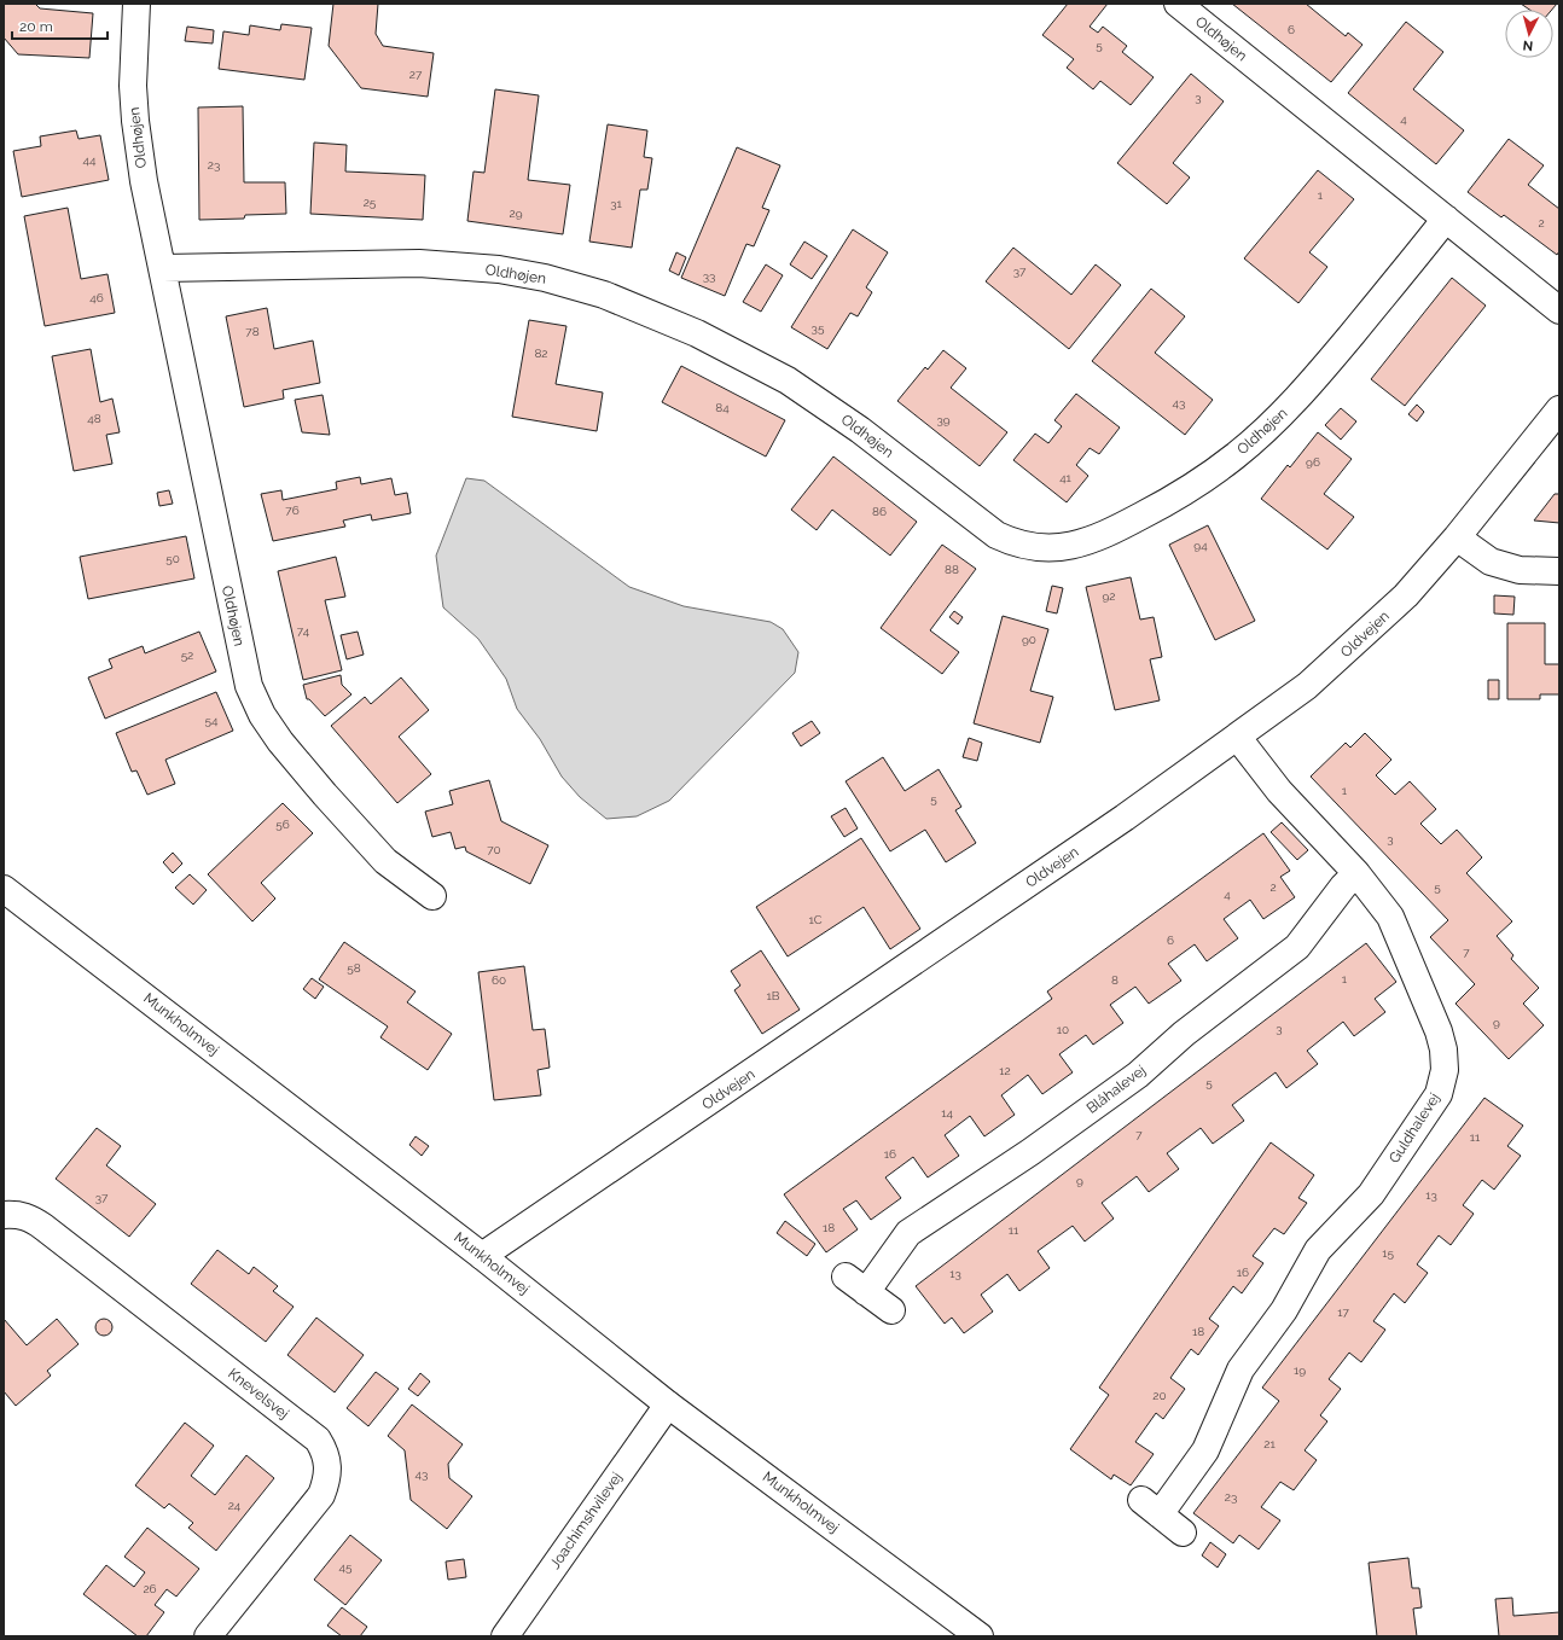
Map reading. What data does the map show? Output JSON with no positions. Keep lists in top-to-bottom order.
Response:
{
  "streets": {
    "street": [
      "Oldhøjen",
      "Oldvejen",
      "Munkholmvej",
      "Blåhalevej",
      "Guldhalevej",
      "Knevelsvej",
      "Joachimshvilevej"
    ]
  },
  "crossings": [
    ["Oldvejen", "Munkholmvej"],
    ["Oldvejen", "Guldhalevej"],
    ["Munkholmvej", "Joachimshvilevej"],
    ["Blåhalevej", "Guldhalevej"]
  ],
  "house_numbers": [
    "6",
    "5",
    "27",
    "3",
    "4",
    "44",
    "23",
    "1",
    "25",
    "31",
    "29",
    "2",
    "37",
    "33",
    "46",
    "35",
    "78",
    "82",
    "43",
    "84",
    "48",
    "39",
    "96",
    "41",
    "76",
    "86",
    "94",
    "50",
    "88",
    "92",
    "74",
    "90",
    "52",
    "54",
    "1",
    "5",
    "56",
    "3",
    "70",
    "2",
    "5",
    "4",
    "1C",
    "6",
    "7",
    "58",
    "1",
    "60",
    "8",
    "1B",
    "9",
    "3",
    "10",
    "12",
    "5",
    "14",
    "7",
    "11",
    "16",
    "9",
    "13",
    "37",
    "18",
    "11",
    "15",
    "16",
    "13",
    "17",
    "18",
    "19",
    "20",
    "21",
    "43",
    "23",
    "24",
    "45",
    "26"
  ],
  "scale_bar": "20 m",
  "north": "bottom"
}
